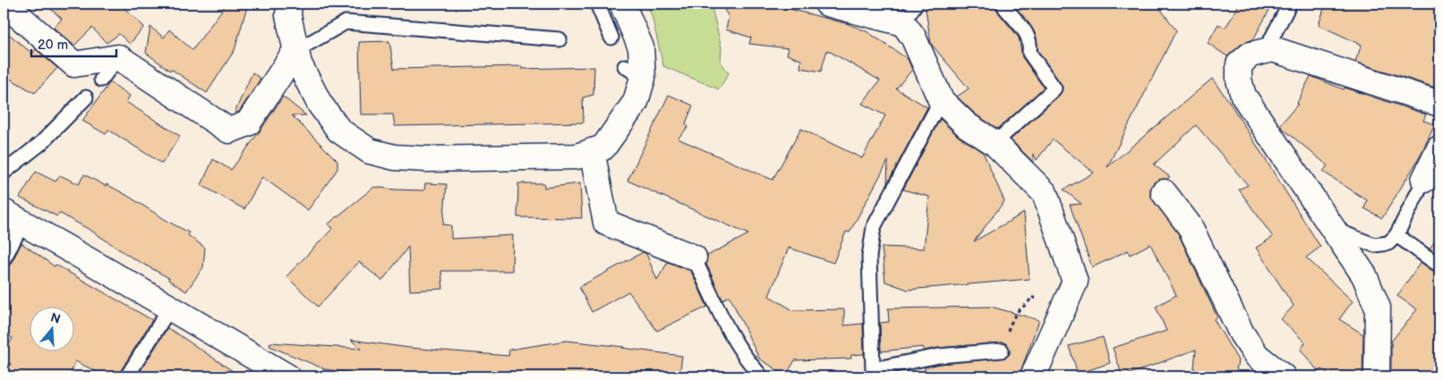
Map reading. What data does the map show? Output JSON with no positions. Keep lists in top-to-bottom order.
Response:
{
  "scale_bar": "20 m",
  "north": "top"
}
